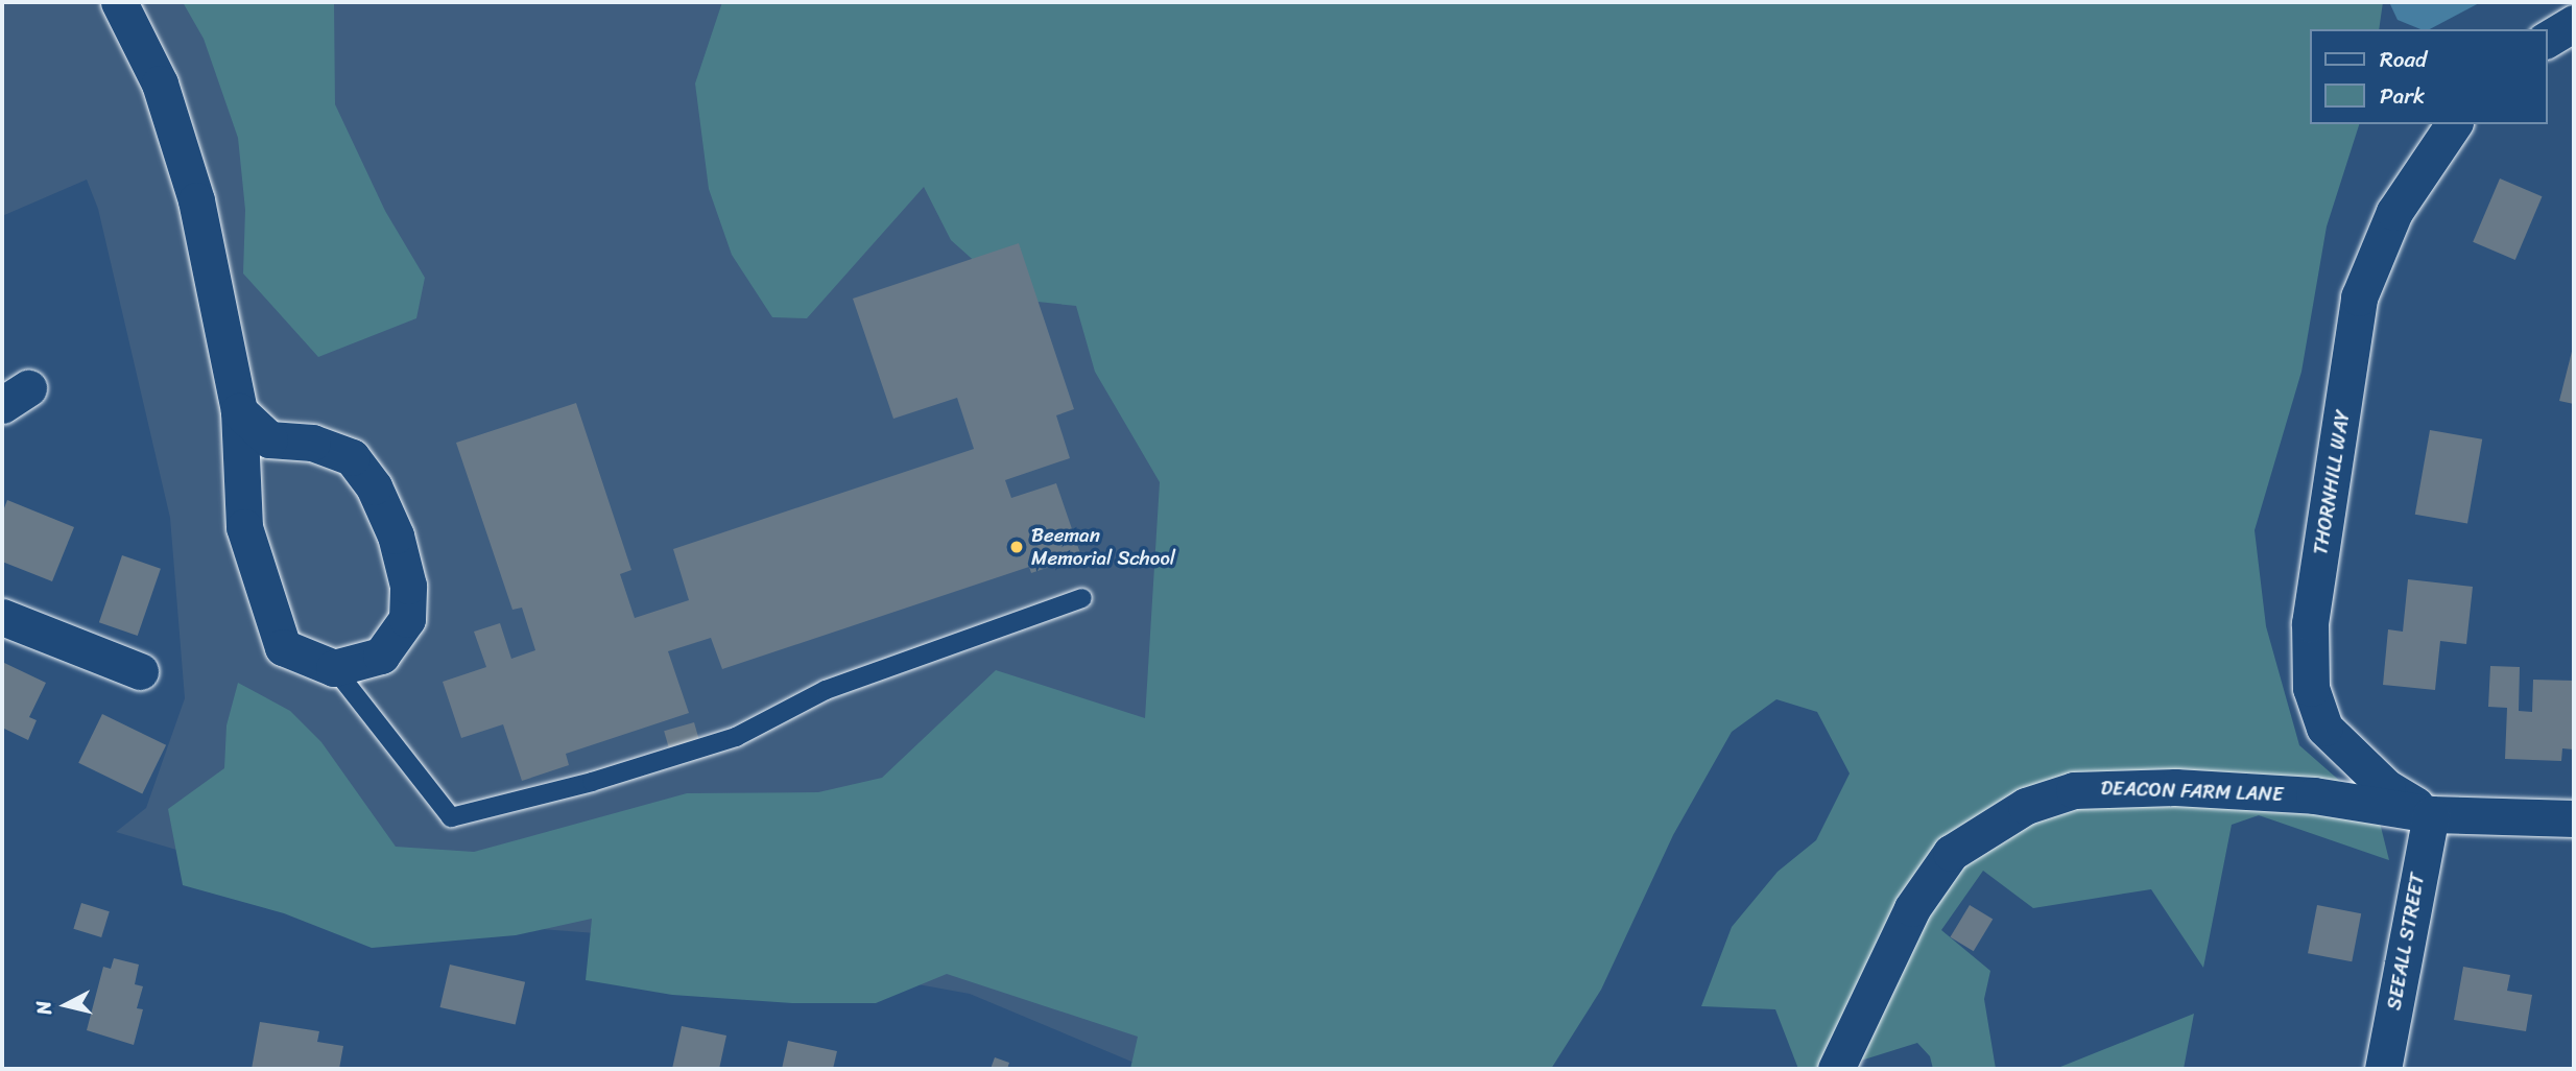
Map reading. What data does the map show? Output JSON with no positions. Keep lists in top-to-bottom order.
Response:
{
  "streets": {
    "street": ["THORNHILL WAY", "DEACON FARM LANE", "SEEALL STREET"]
  },
  "crossings": [
    ["THORNHILL WAY", "DEACON FARM LANE"],
    ["THORNHILL WAY", "SEEALL STREET"],
    ["DEACON FARM LANE", "SEEALL STREET"]
  ],
  "places": ["Beeman Memorial School"],
  "legend": ["Road", "Park"],
  "north": "left"
}
